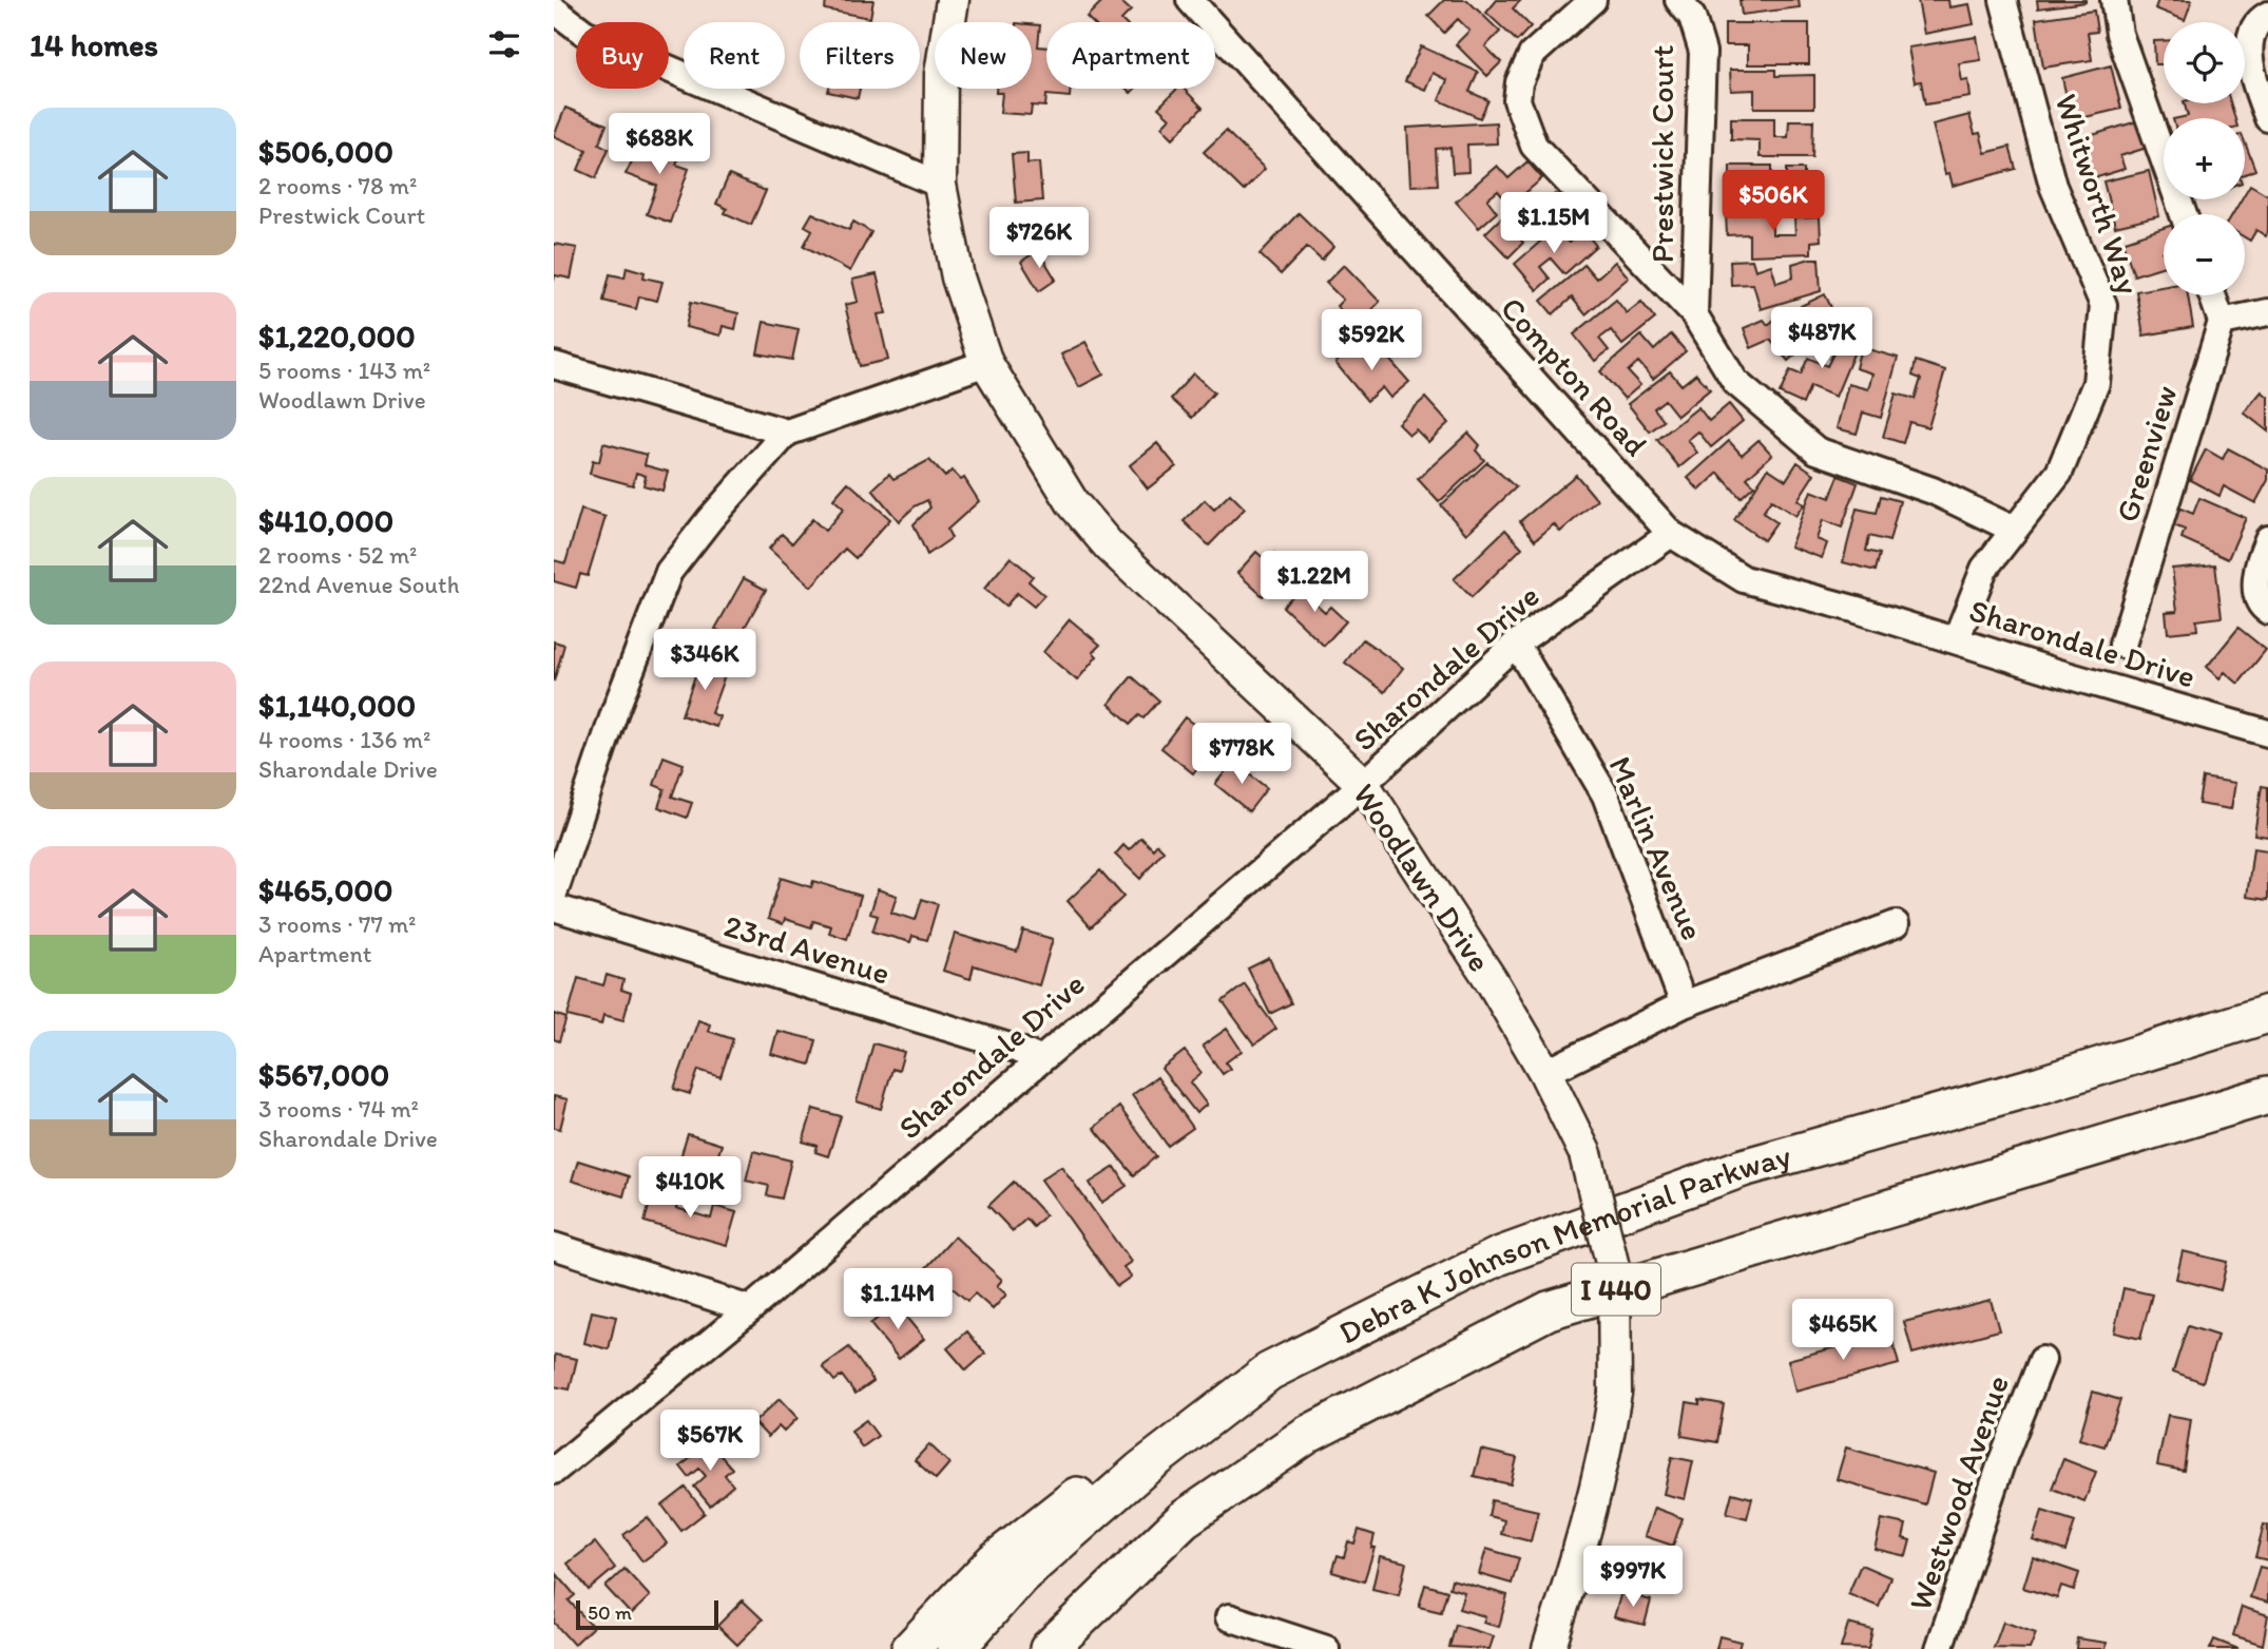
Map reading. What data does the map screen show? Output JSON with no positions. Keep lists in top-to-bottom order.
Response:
{
  "streets": {
    "highway": ["Debra K Johnson Memorial Parkway", "I 440"],
    "main road": ["Woodlawn Drive"],
    "street": [
      "Prestwick Court",
      "Whitworth Way",
      "Compton Road",
      "Greenview",
      "Sharondale Drive",
      "Marlin Avenue",
      "23rd Avenue",
      "Westwood Avenue"
    ]
  },
  "crossings": [
    ["Prestwick Court", "Whitworth Way"],
    ["Whitworth Way", "Sharondale Drive"],
    ["Compton Road", "Sharondale Drive"],
    ["Sharondale Drive", "Marlin Avenue"],
    ["Sharondale Drive", "Woodlawn Drive"],
    ["Sharondale Drive", "23rd Avenue"]
  ],
  "scale_bar": "50 m",
  "page": {
    "heading": "14 homes",
    "map_buttons": ["+", "−"],
    "chip": [
      "Buy",
      "Rent",
      "Filters",
      "New",
      "Apartment"
    ],
    "list": [
      {
        "name": "$506,000",
        "note": "2 rooms · 78 m² · Prestwick Court"
      },
      {
        "name": "$1,220,000",
        "note": "5 rooms · 143 m² · Woodlawn Drive"
      },
      {
        "name": "$410,000",
        "note": "2 rooms · 52 m² · 22nd Avenue South"
      },
      {
        "name": "$1,140,000",
        "note": "4 rooms · 136 m² · Sharondale Drive"
      },
      {
        "name": "$465,000",
        "note": "3 rooms · 77 m² · Apartment"
      },
      {
        "name": "$567,000",
        "note": "3 rooms · 74 m² · Sharondale Drive"
      }
    ],
    "price": [
      "$688K",
      "$506K",
      "$1.15M",
      "$726K",
      "$487K",
      "$592K",
      "$1.22M",
      "$346K",
      "$778K",
      "$410K",
      "$1.14M",
      "$465K",
      "$567K",
      "$997K"
    ],
    "scale": "50 m"
  }
}
